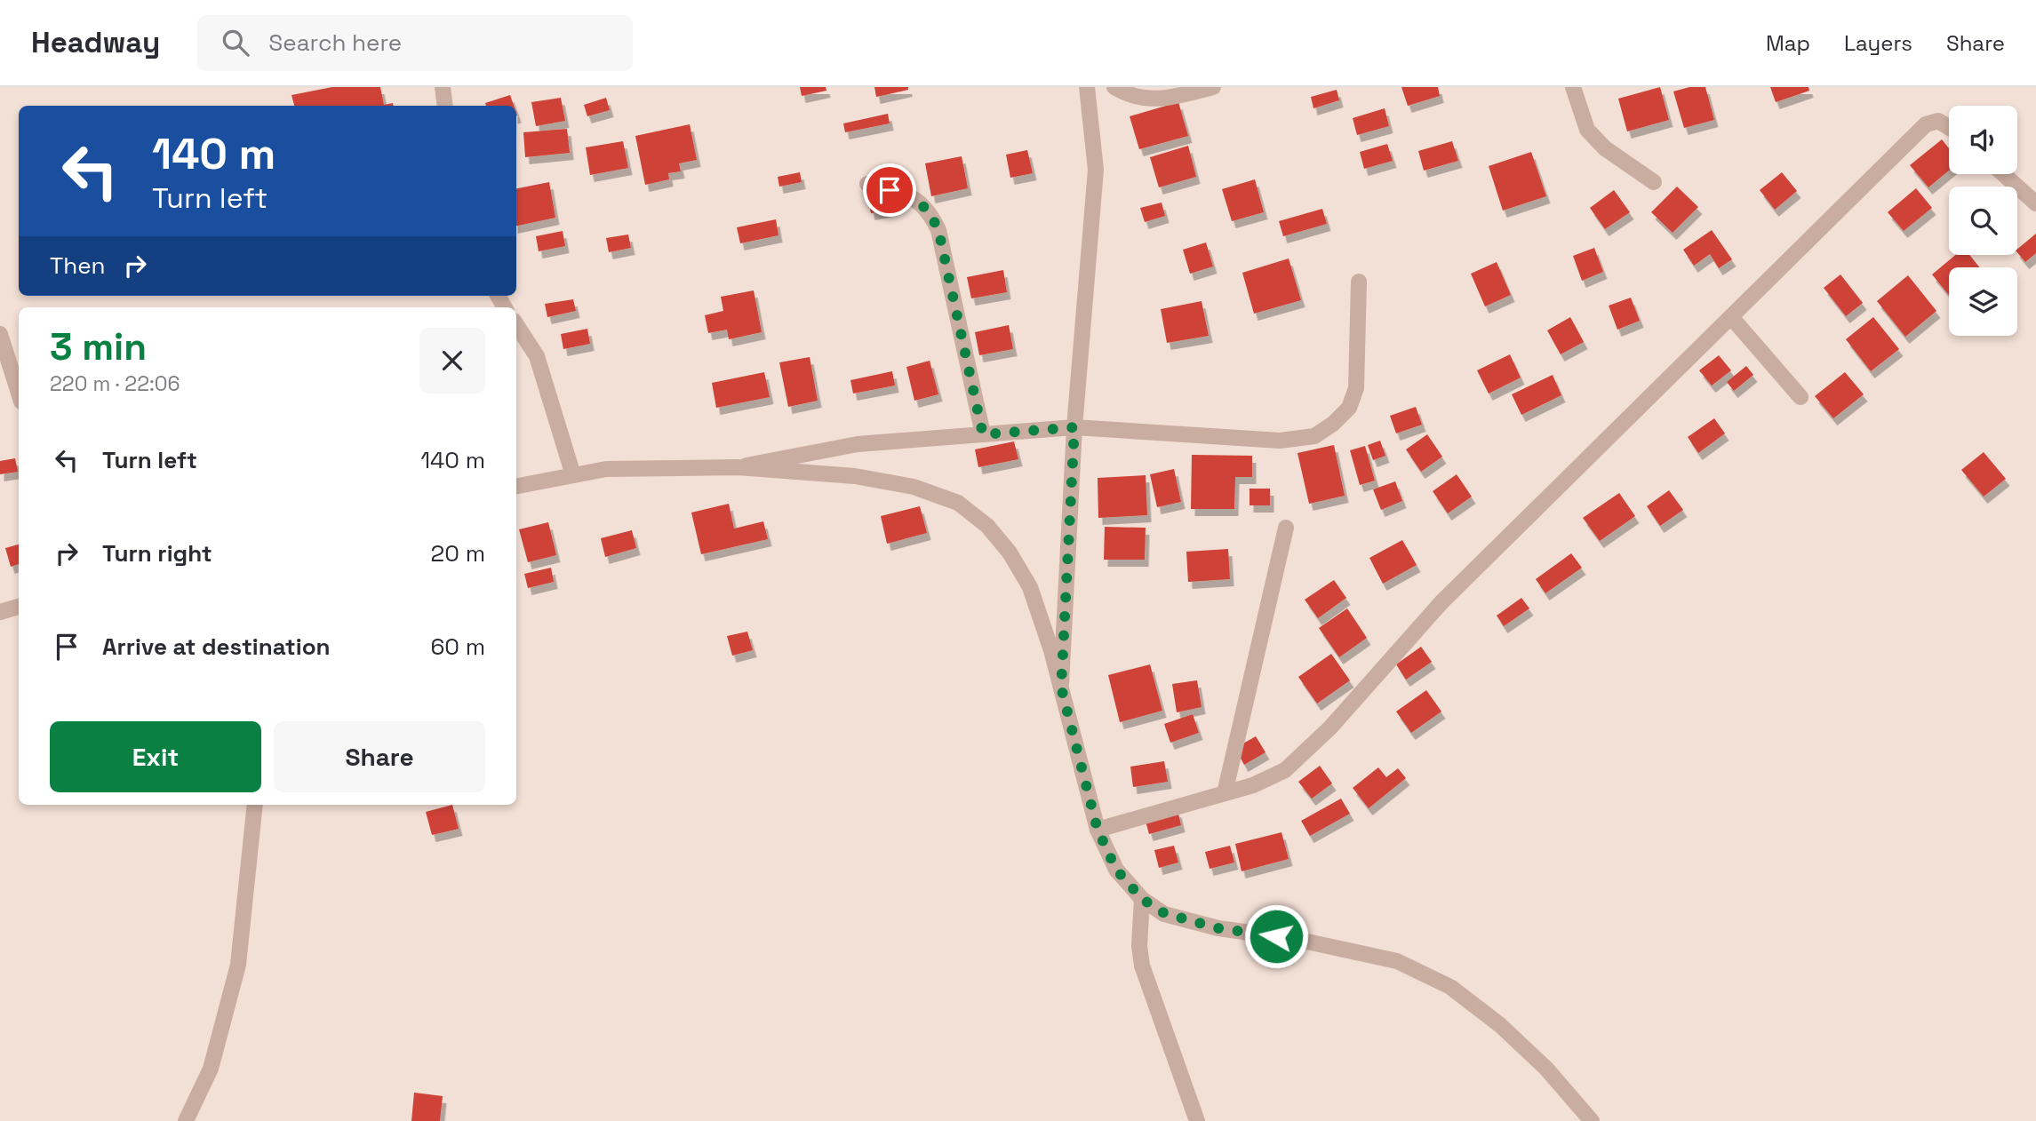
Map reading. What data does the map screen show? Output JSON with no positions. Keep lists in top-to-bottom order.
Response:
{
  "page": {
    "header": "Headway",
    "search": "Search here",
    "nav": ["Map", "Layers", "Share"],
    "turn": ["140 m", "Turn left"],
    "then": "Then",
    "heading": ["3 min", "220 m · 22:06"],
    "list": [
      {
        "name": "Turn left",
        "value": "140 m"
      },
      {
        "name": "Turn right",
        "value": "20 m"
      },
      {
        "name": "Arrive at destination",
        "value": "60 m"
      }
    ],
    "buttons": ["Exit", "Share"]
  }
}
